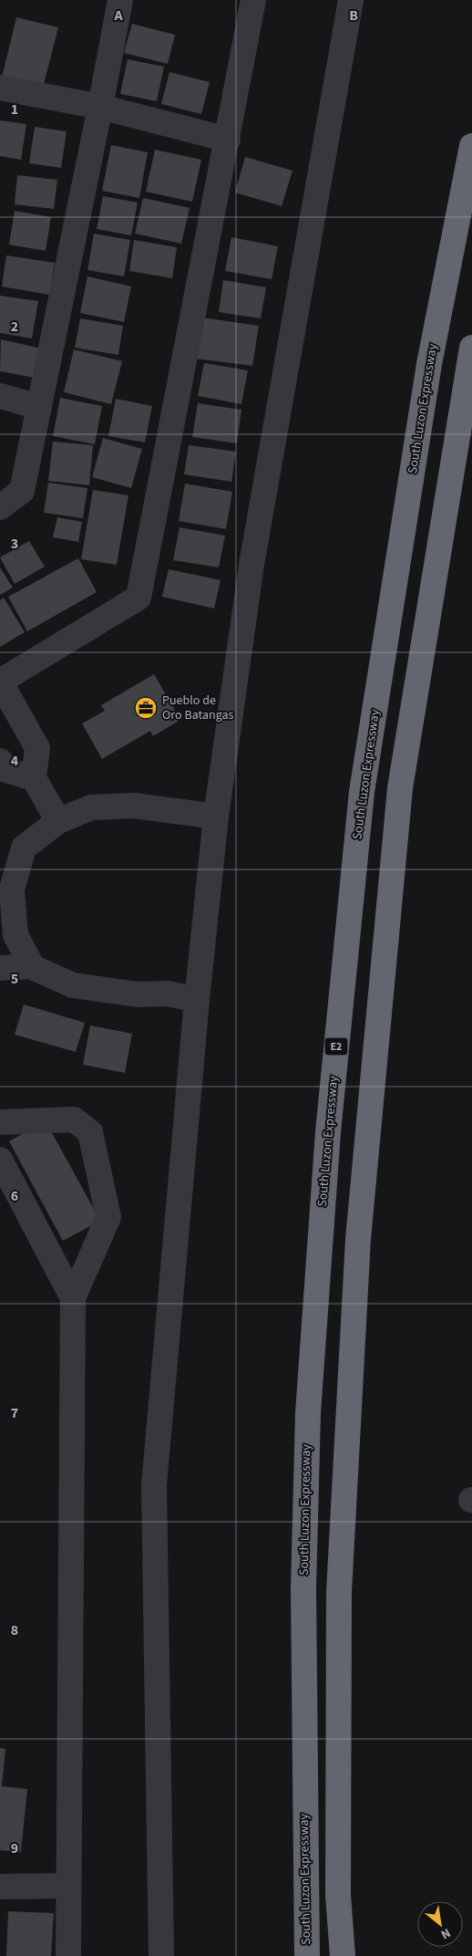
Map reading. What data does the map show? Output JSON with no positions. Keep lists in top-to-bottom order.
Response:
{
  "streets": {
    "highway": ["South Luzon Expressway", "E2"]
  },
  "places": {
    "office": ["Pueblo de Oro Batangas"]
  },
  "north": "bottom right",
  "grid": {
    "columns": ["A", "B"],
    "rows": [
      "1",
      "2",
      "3",
      "4",
      "5",
      "6",
      "7",
      "8",
      "9"
    ]
  }
}
